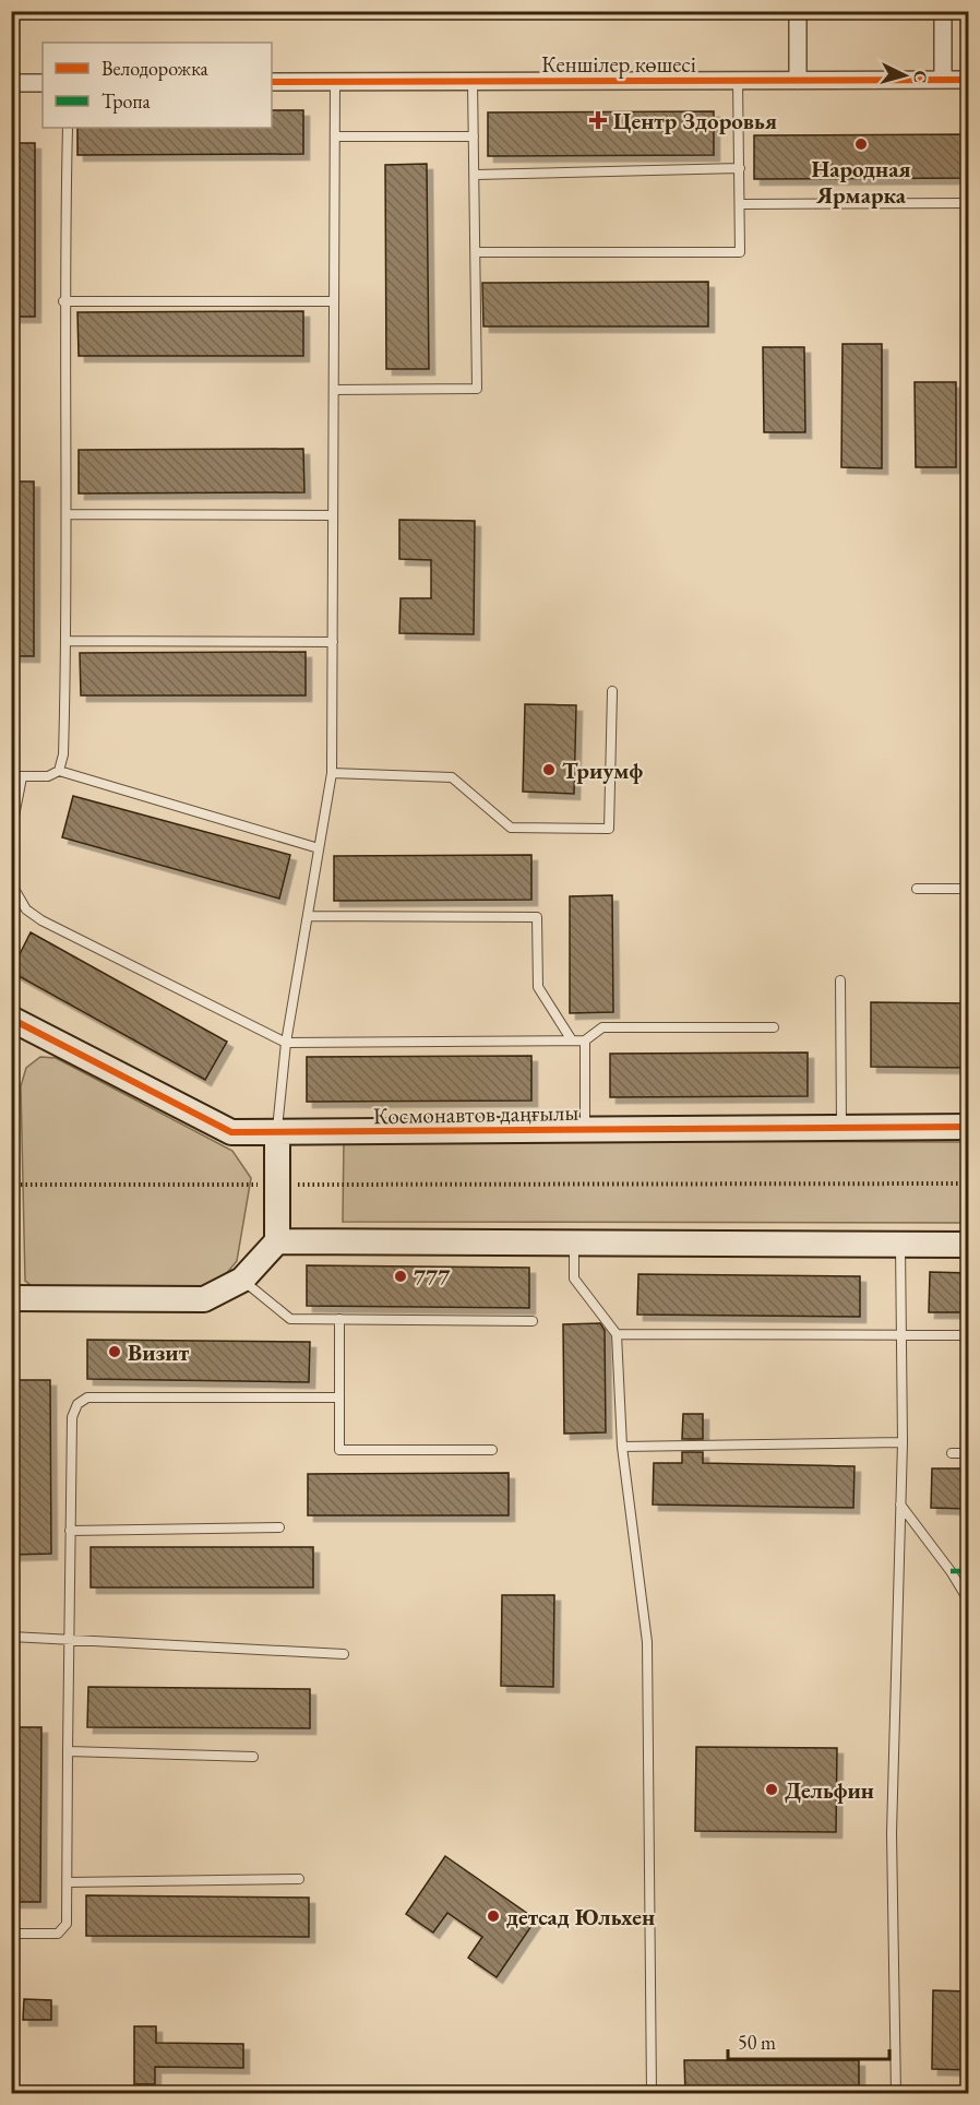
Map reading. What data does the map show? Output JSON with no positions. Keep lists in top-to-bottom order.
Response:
{
  "streets": {
    "street": ["Кеншілер көшесі", "Космонавтов даңғылы"]
  },
  "places": {
    "health": ["Центр Здоровья"],
    "other": [
      "Народная Ярмарка",
      "Триумф",
      "777",
      "Визит",
      "Дельфин",
      "детсад Юльхен"
    ]
  },
  "legend": ["Велодорожка", "Тропа"],
  "scale_bar": "50 m",
  "north": "right"
}
